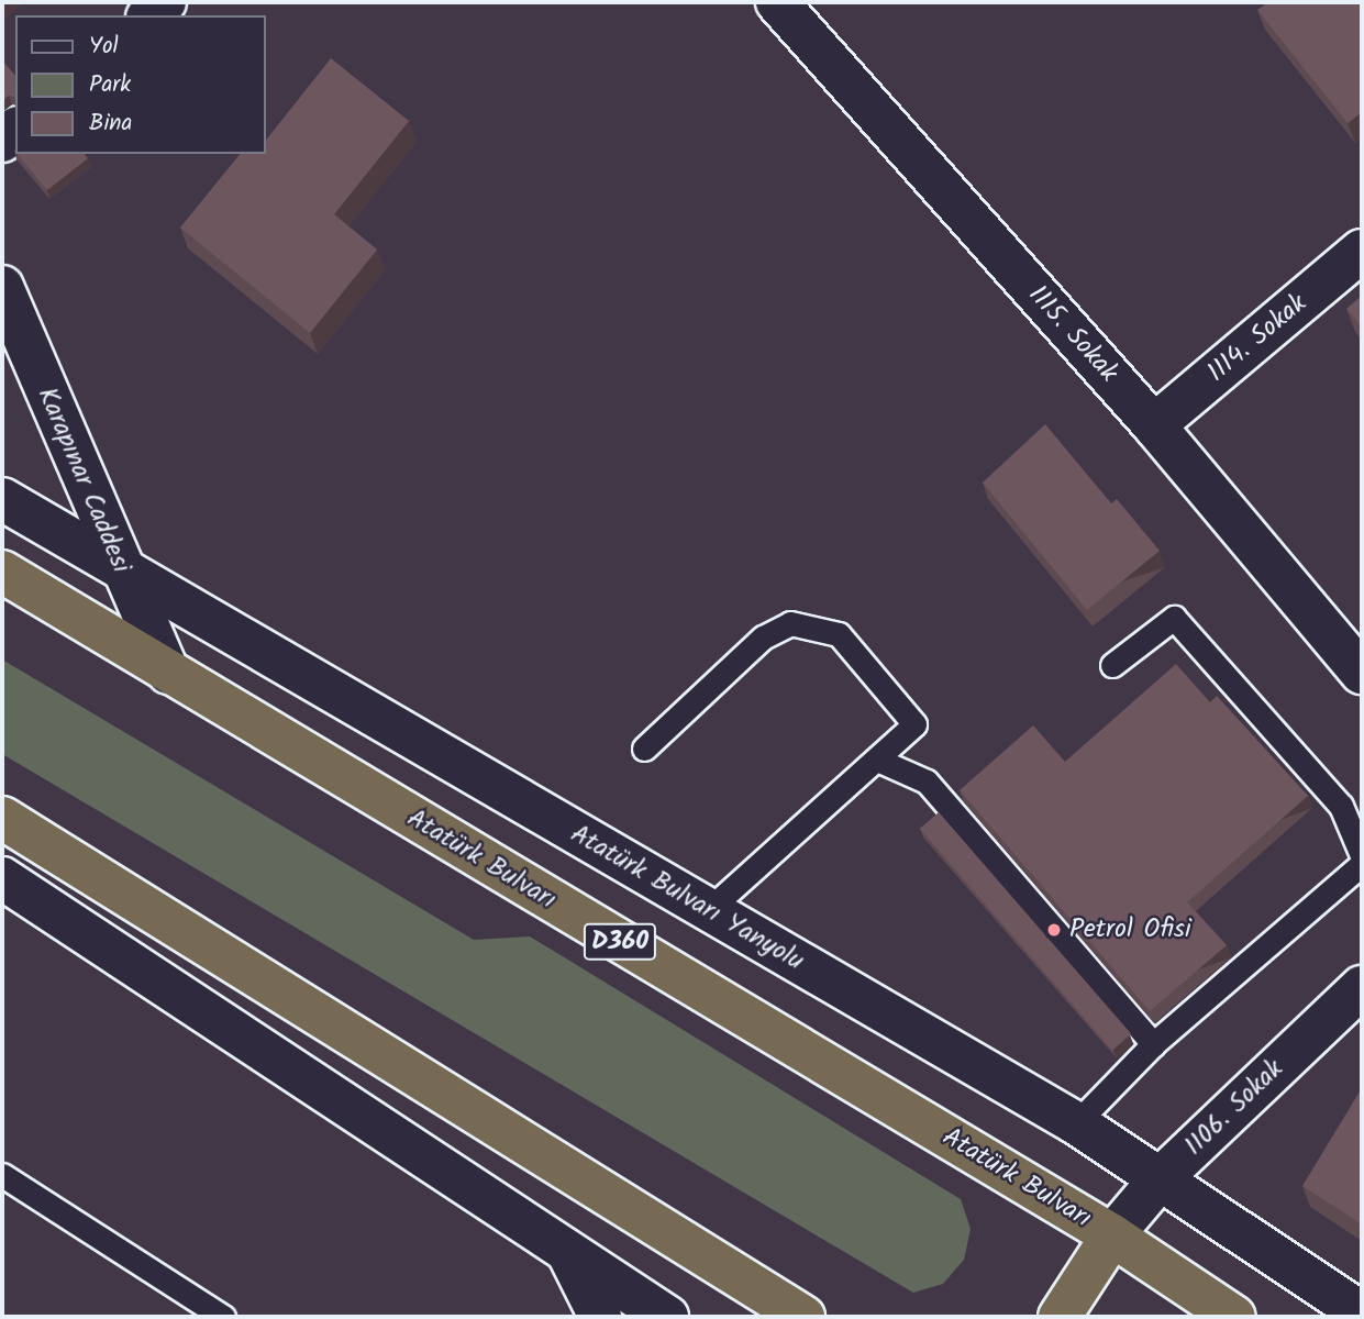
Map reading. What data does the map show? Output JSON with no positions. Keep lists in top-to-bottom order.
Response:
{
  "streets": {
    "highway": ["Atatürk Bulvarı", "D360"],
    "street": [
      "1115. Sokak",
      "1114. Sokak",
      "Karapınar Caddesi",
      "Atatürk Bulvarı Yanyolu",
      "1106. Sokak"
    ]
  },
  "crossings": [
    ["1115. Sokak", "1114. Sokak"],
    ["Karapınar Caddesi", "Atatürk Bulvarı"],
    ["Karapınar Caddesi", "Atatürk Bulvarı Yanyolu"],
    ["Atatürk Bulvarı", "1106. Sokak"],
    ["Atatürk Bulvarı Yanyolu", "1106. Sokak"]
  ],
  "places": ["Petrol Ofisi"],
  "legend": ["Yol", "Park", "Bina"]
}
